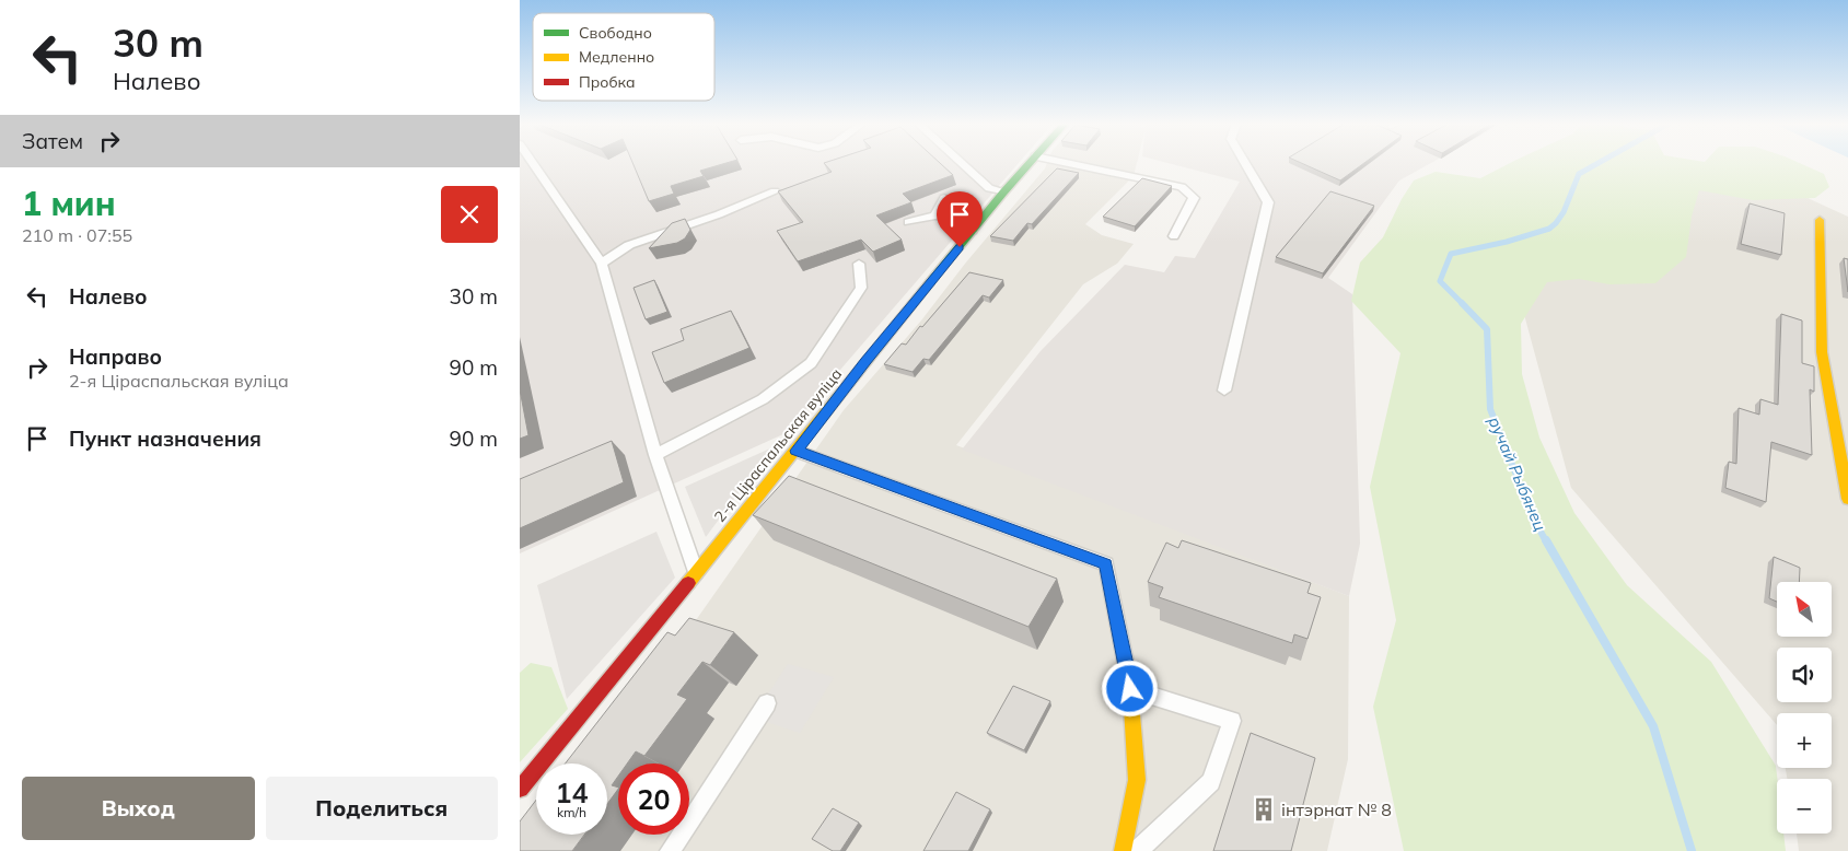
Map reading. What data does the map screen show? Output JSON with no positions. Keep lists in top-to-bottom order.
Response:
{
  "streets": {
    "street": ["2-я Ціраспальская вуліца"]
  },
  "water": ["ручай Рыбянец"],
  "places": {
    "building": ["інтэрнат № 8"]
  },
  "legend": ["Свободно", "Медленно", "Пробка"],
  "north": "top left",
  "page": {
    "turn": ["30 m", "Налево"],
    "then": "Затем",
    "heading": ["1 мин", "210 m · 07:55"],
    "list": [
      {
        "name": "Налево",
        "value": "30 m"
      },
      {
        "name": "Направо",
        "note": "2-я Ціраспальская вуліца",
        "value": "90 m"
      },
      {
        "name": "Пункт назначения",
        "value": "90 m"
      }
    ],
    "map_buttons": ["+", "−"],
    "speed": "14 km/h",
    "limit": "20",
    "buttons": ["Выход", "Поделиться"]
  }
}
